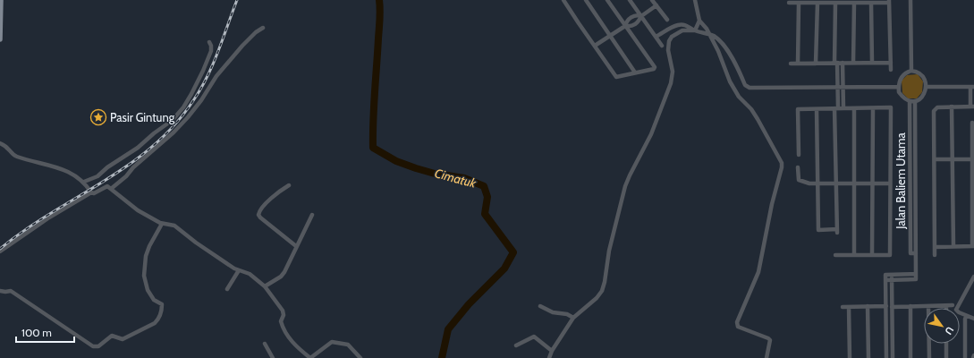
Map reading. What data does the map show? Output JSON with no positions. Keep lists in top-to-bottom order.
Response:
{
  "streets": {
    "street": ["Jalan Baliem Utama"]
  },
  "water": ["Cimatuk"],
  "places": {
    "place": ["Pasir Gintung"]
  },
  "scale_bar": "100 m",
  "north": "bottom right"
}
